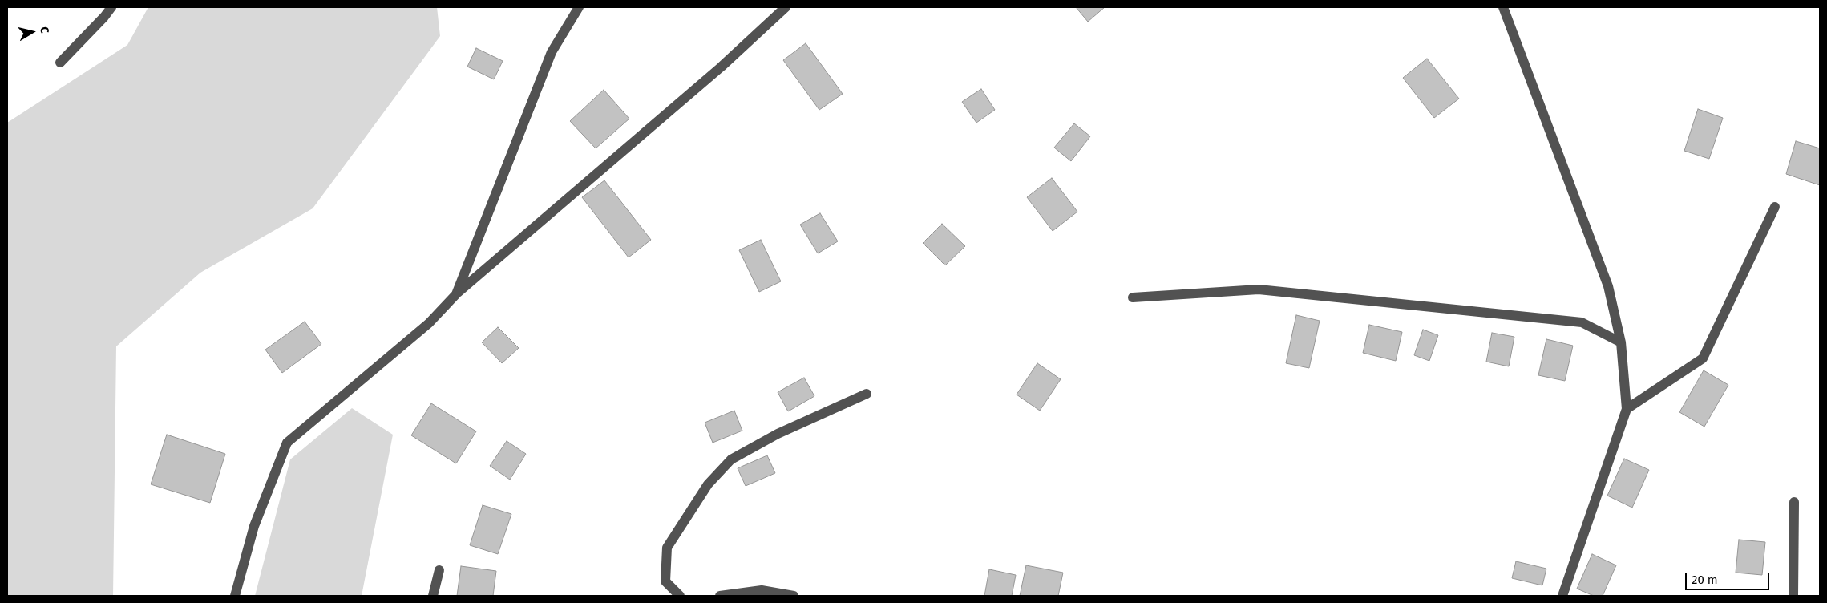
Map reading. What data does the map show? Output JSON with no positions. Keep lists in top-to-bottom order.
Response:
{
  "scale_bar": "20 m",
  "north": "right"
}
